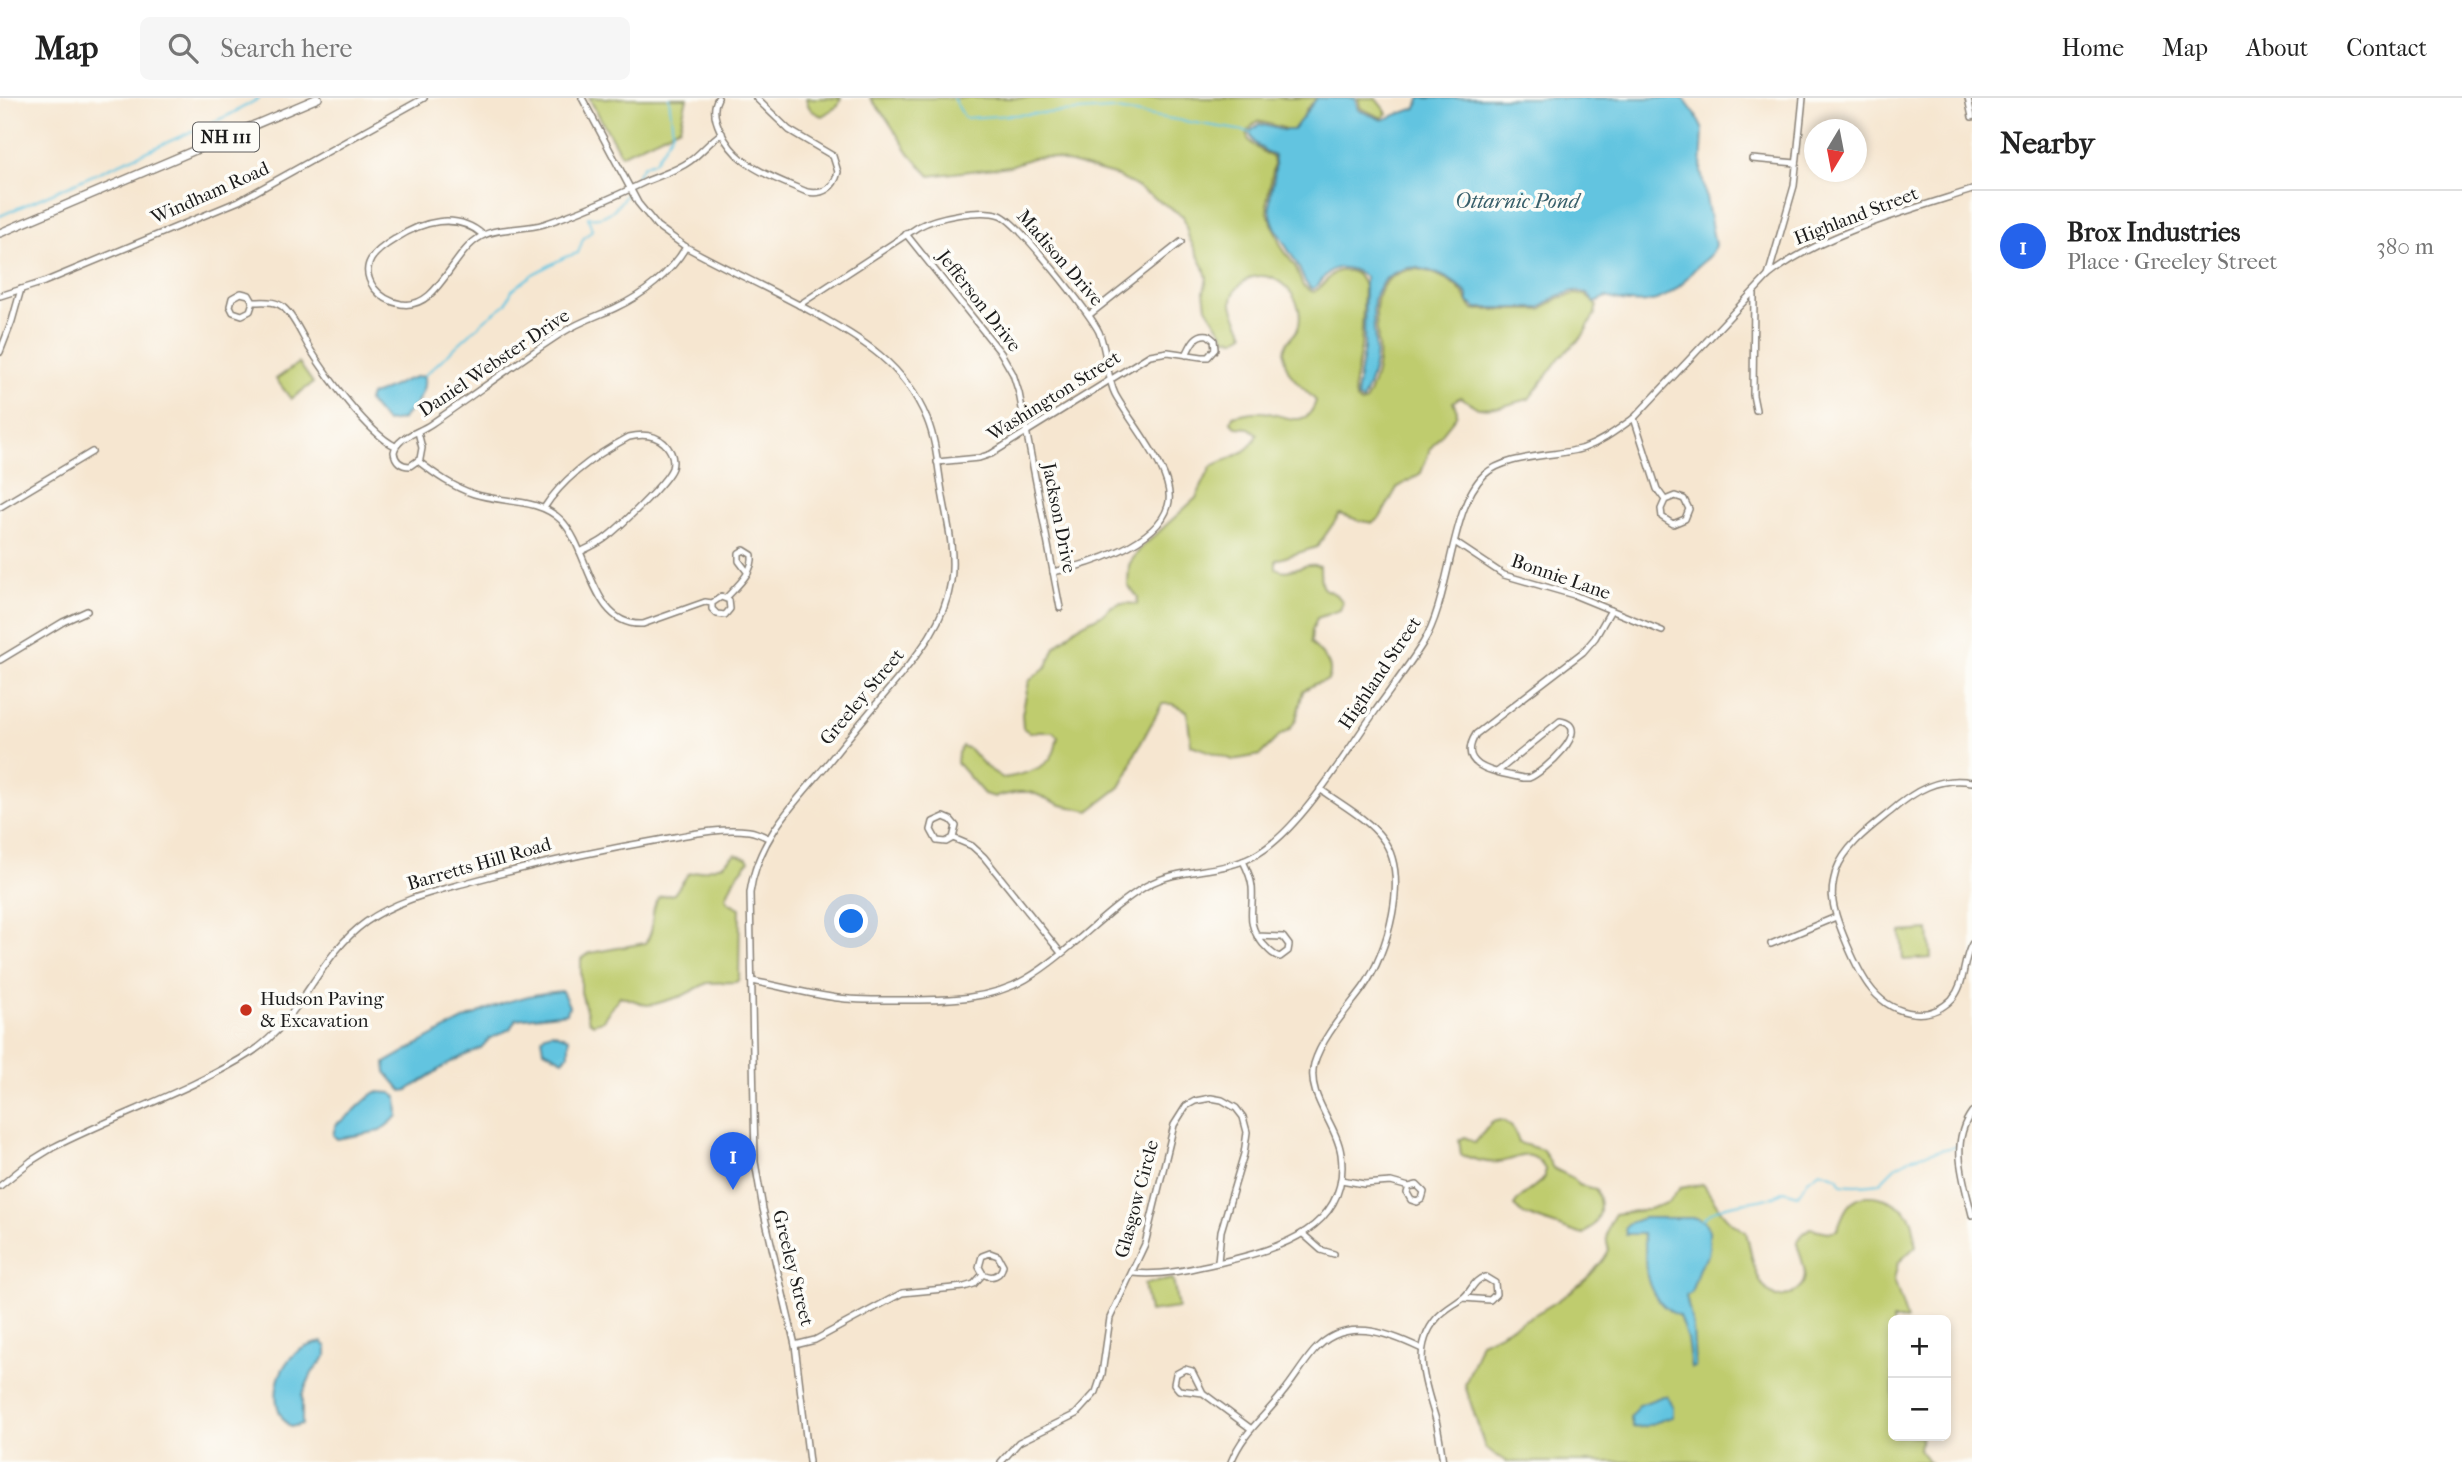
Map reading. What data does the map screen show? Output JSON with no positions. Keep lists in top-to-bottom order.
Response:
{
  "streets": {
    "main road": ["NH 111"],
    "street": [
      "Windham Road",
      "Highland Street",
      "Madison Drive",
      "Jefferson Drive",
      "Daniel Webster Drive",
      "Washington Street",
      "Jackson Drive",
      "Bonnie Lane",
      "Greeley Street",
      "Barretts Hill Road",
      "Glasgow Circle"
    ]
  },
  "crossings": [
    ["Highland Street", "Bonnie Lane"],
    ["Highland Street", "Greeley Street"],
    ["Madison Drive", "Jefferson Drive"],
    ["Madison Drive", "Washington Street"],
    ["Madison Drive", "Jackson Drive"],
    ["Madison Drive", "Greeley Street"],
    ["Jefferson Drive", "Washington Street"],
    ["Jefferson Drive", "Jackson Drive"],
    ["Daniel Webster Drive", "Greeley Street"],
    ["Washington Street", "Jackson Drive"],
    ["Washington Street", "Greeley Street"],
    ["Greeley Street", "Barretts Hill Road"]
  ],
  "water": ["Ottarnic Pond"],
  "places": ["Hudson Paving & Excavation"],
  "north": "bottom",
  "page": {
    "header": "Map",
    "search": "Search here",
    "nav": [
      "Home",
      "Map",
      "About",
      "Contact"
    ],
    "heading": "Nearby",
    "list": [
      {
        "mark": "1",
        "name": "Brox Industries",
        "note": "Place · Greeley Street",
        "value": "380 m"
      }
    ],
    "pins": "1",
    "map_buttons": ["+", "−"]
  }
}
